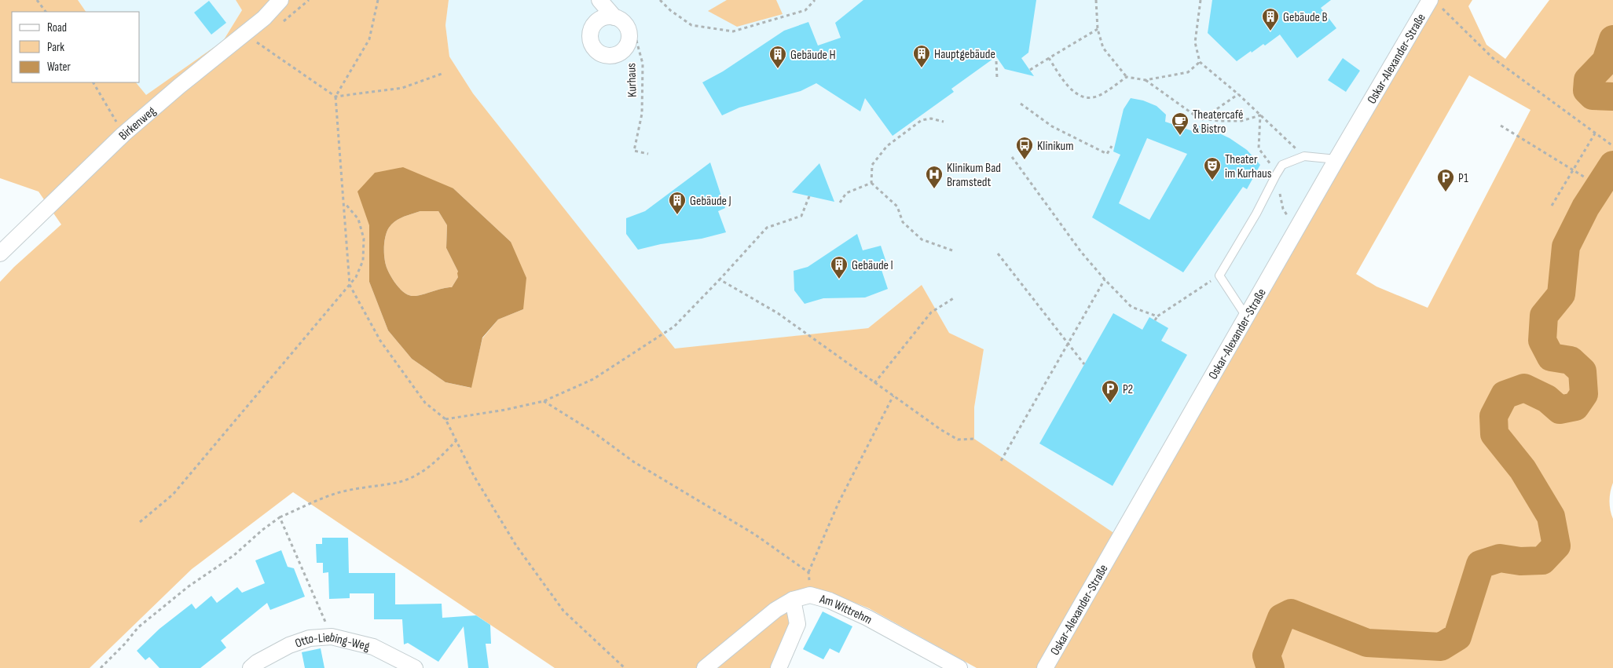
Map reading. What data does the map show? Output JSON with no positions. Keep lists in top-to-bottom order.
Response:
{
  "streets": {
    "street": [
      "Oskar-Alexander-Straße",
      "Birkenweg",
      "Am Wittrehm",
      "Otto-Liebing-Weg"
    ],
    "path": ["Kurhaus"]
  },
  "places": {
    "building": [
      "Gebäude B",
      "Hauptgebäude",
      "Gebäude H",
      "Gebäude J",
      "Gebäude I"
    ],
    "cafe": ["Theatercafé & Bistro"],
    "bus stop": ["Klinikum"],
    "theatre": ["Theater im Kurhaus"],
    "hospital": ["Klinikum Bad Bramstedt"],
    "parking": ["P1", "P2"]
  },
  "legend": ["Road", "Park", "Water"]
}
